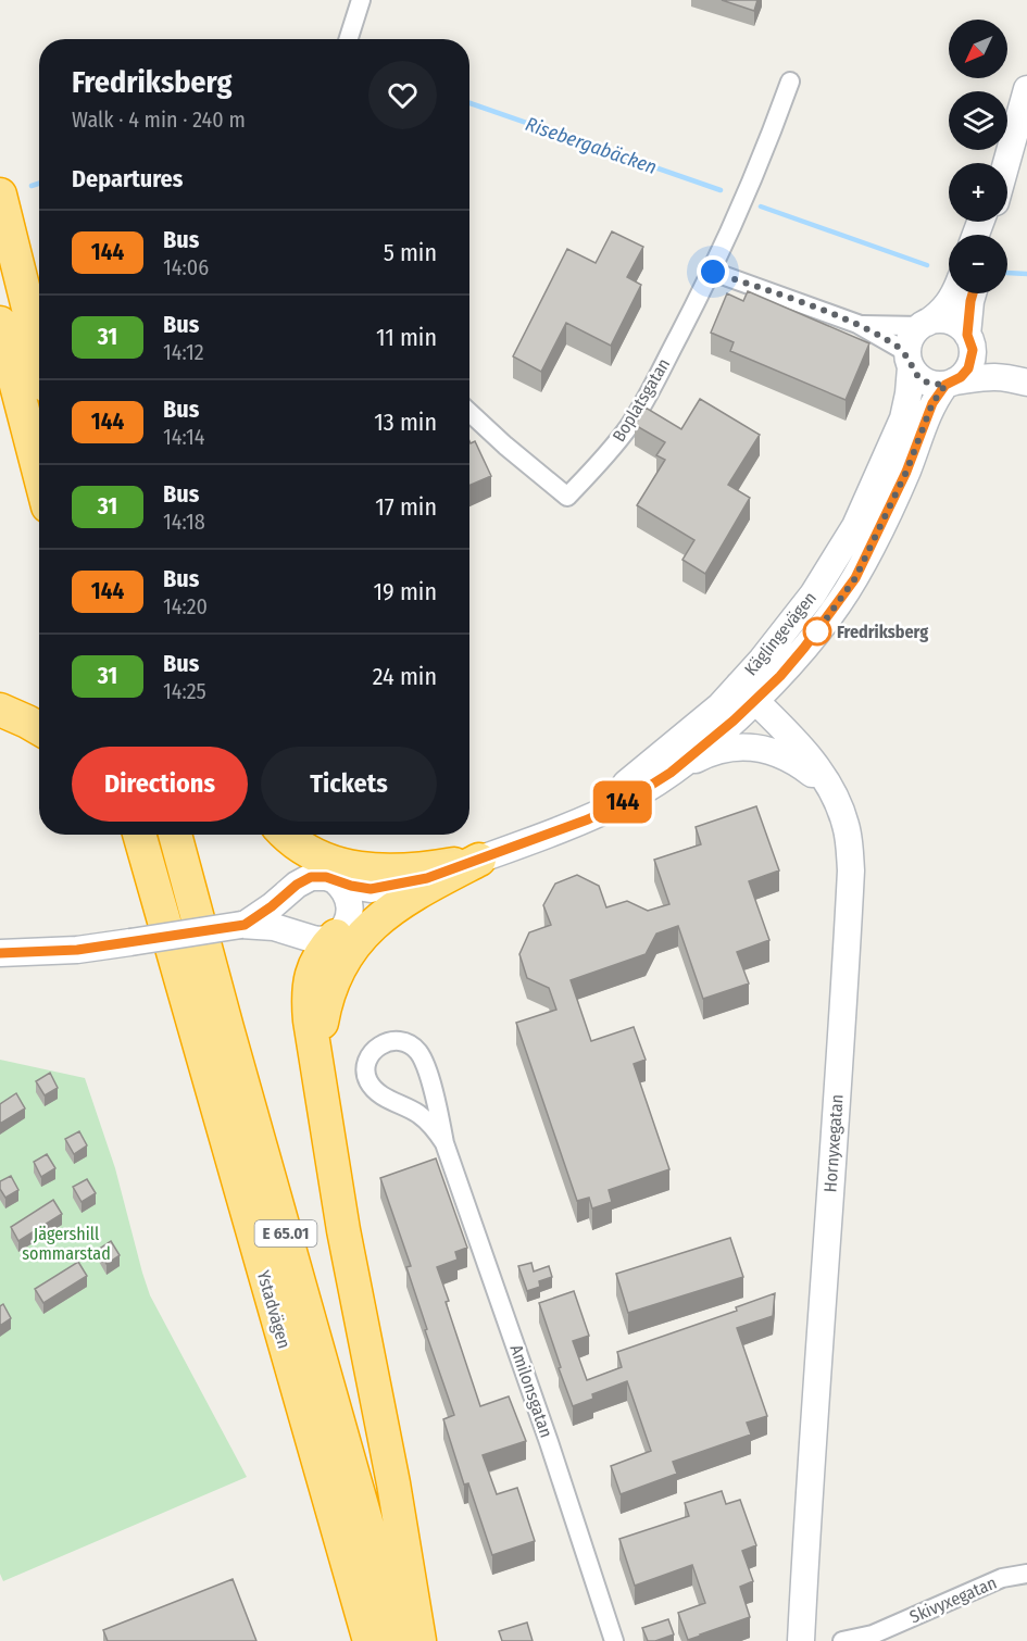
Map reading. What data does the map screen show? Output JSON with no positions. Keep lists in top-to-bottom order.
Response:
{
  "streets": {
    "highway": ["E 65.01", "Ystadvägen"],
    "main road": ["Käglingevägen", "Hornyxegatan"],
    "street": ["Boplatsgatan", "Amilonsgatan", "Skivyxegatan"]
  },
  "crossings": [
    ["Käglingevägen", "Hornyxegatan"]
  ],
  "water": ["Risebergabäcken"],
  "parks": ["Jägershill sommarstad"],
  "places": ["Fredriksberg"],
  "lines": ["bus line 144"],
  "north": "bottom left",
  "page": {
    "on_map": "144",
    "map_buttons": ["+", "−"],
    "heading": [
      ["Fredriksberg", "Walk · 4 min · 240 m"],
      "Departures"
    ],
    "list": [
      {
        "mark": "144",
        "name": "Bus",
        "note": "14:06",
        "value": "5 min"
      },
      {
        "mark": "31",
        "name": "Bus",
        "note": "14:12",
        "value": "11 min"
      },
      {
        "mark": "144",
        "name": "Bus",
        "note": "14:14",
        "value": "13 min"
      },
      {
        "mark": "31",
        "name": "Bus",
        "note": "14:18",
        "value": "17 min"
      },
      {
        "mark": "144",
        "name": "Bus",
        "note": "14:20",
        "value": "19 min"
      },
      {
        "mark": "31",
        "name": "Bus",
        "note": "14:25",
        "value": "24 min"
      }
    ],
    "buttons": ["Directions", "Tickets"]
  }
}
